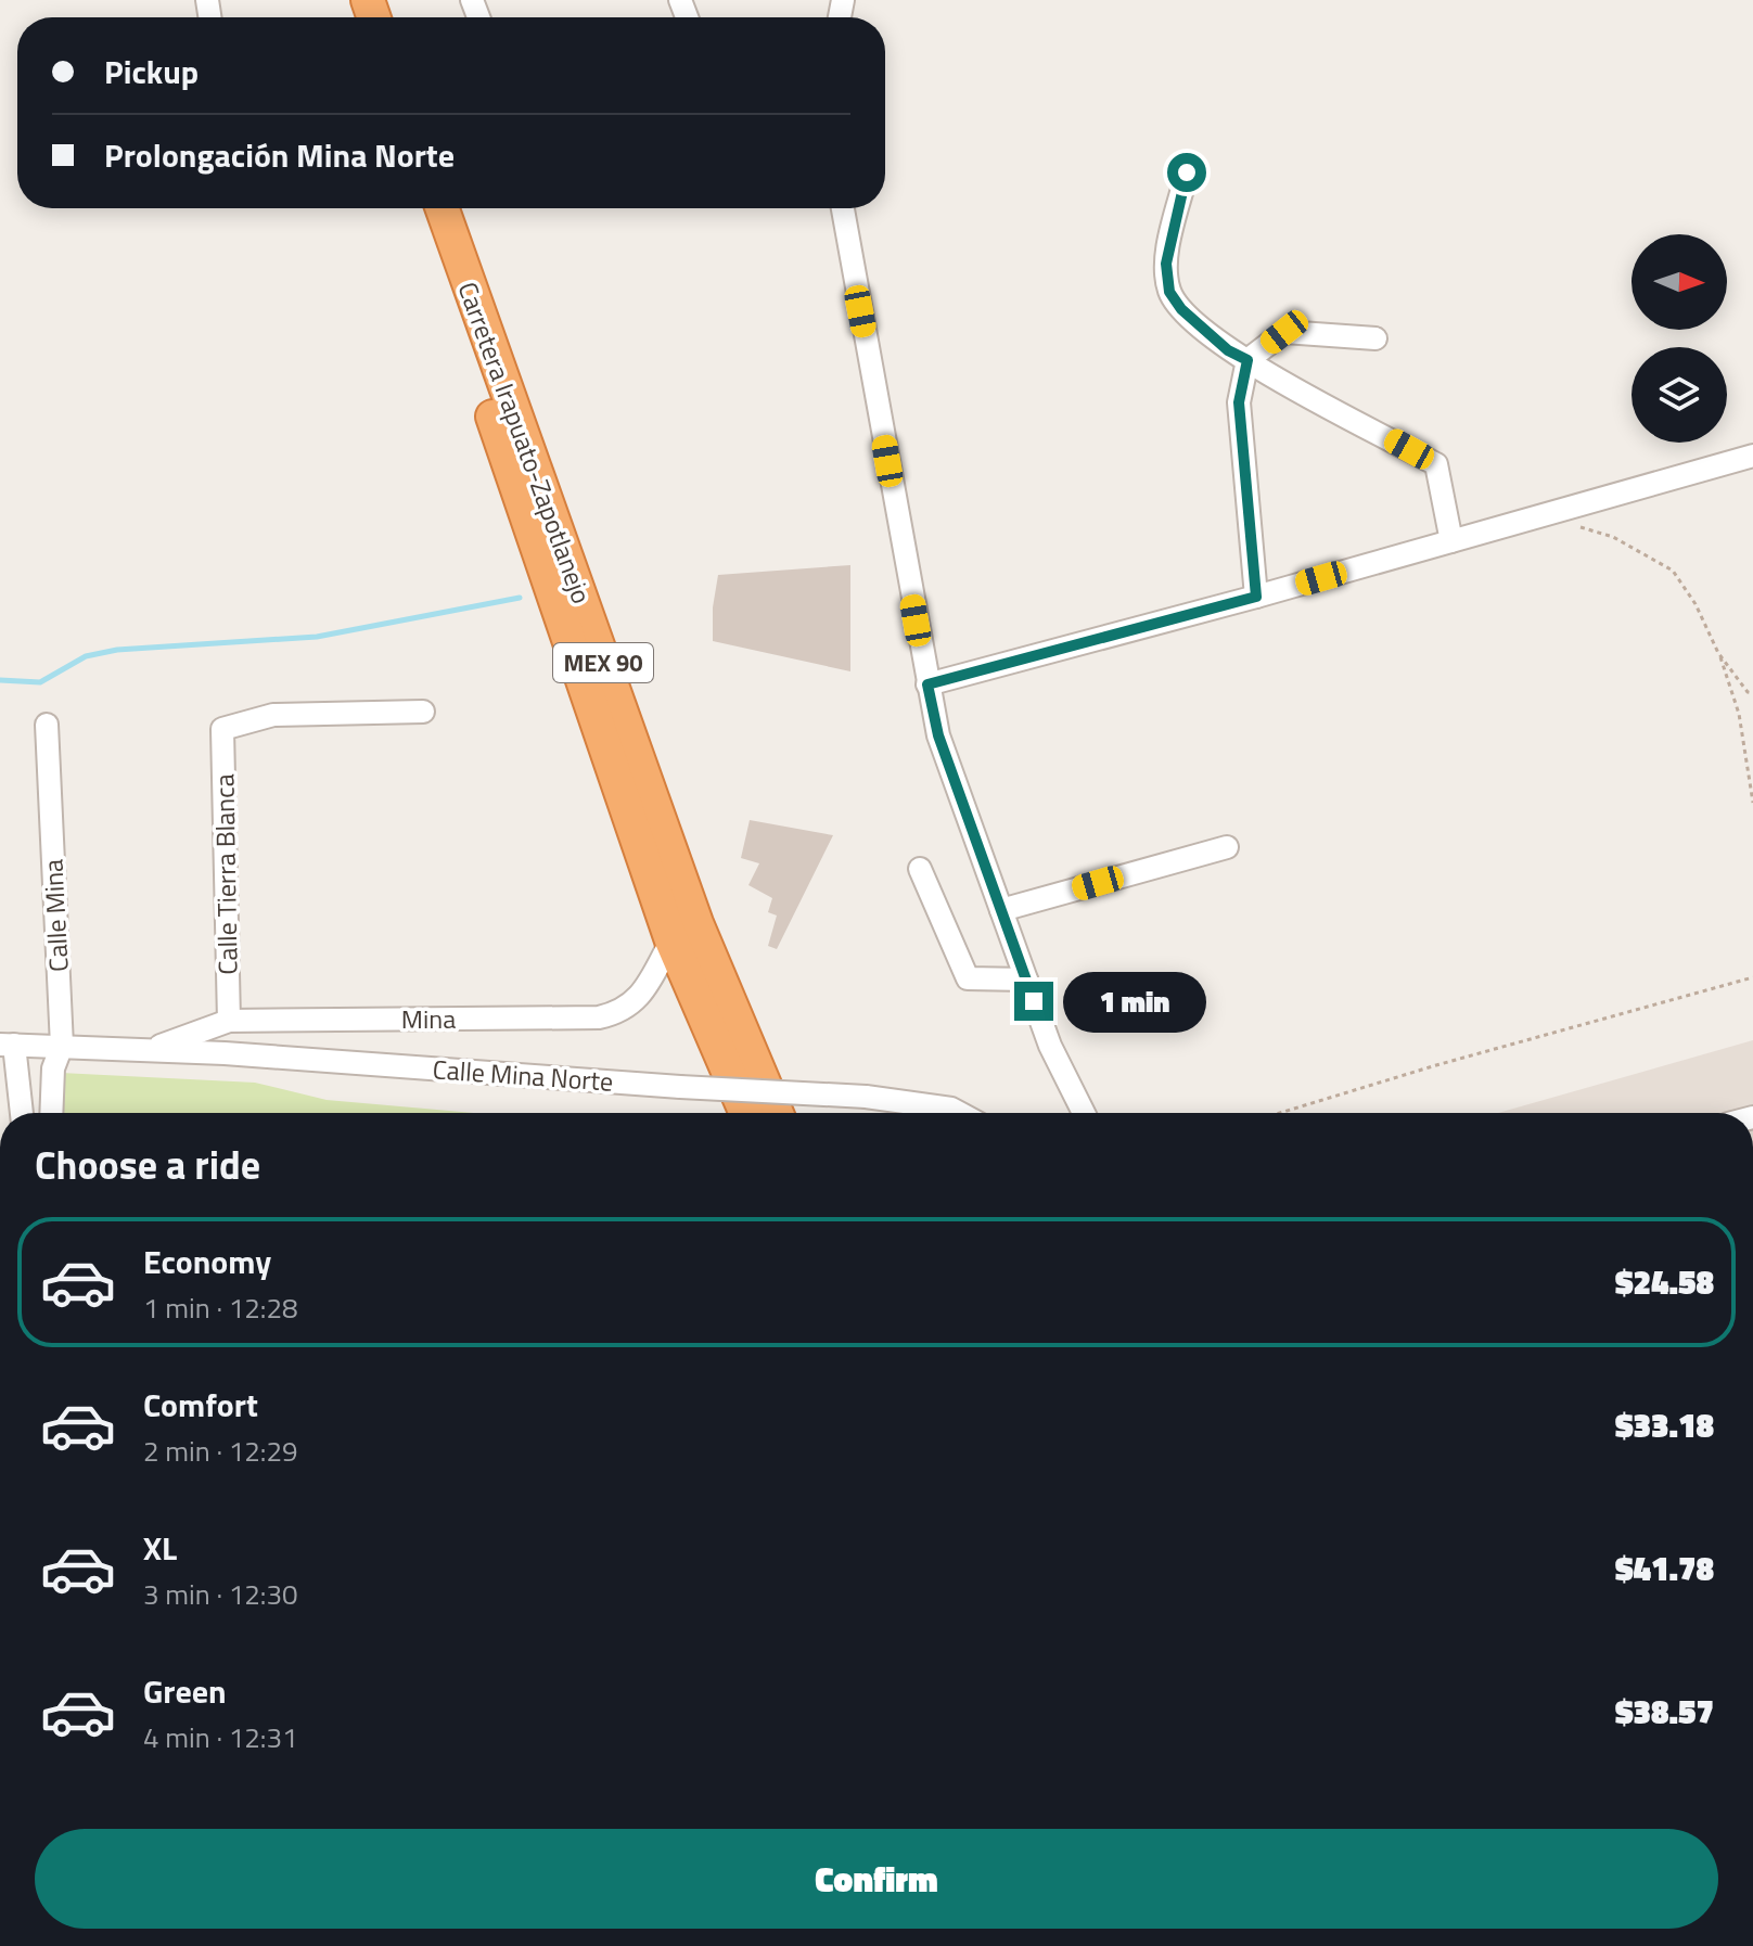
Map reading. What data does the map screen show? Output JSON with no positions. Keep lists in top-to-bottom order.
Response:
{
  "streets": {
    "highway": ["Carretera Irapuato-Zapotlanejo", "MEX 90"],
    "street": [
      "Calle Tierra Blanca",
      "Calle Mina",
      "Mina",
      "Calle Mina Norte"
    ]
  },
  "crossings": [
    ["MEX 90", "Mina"],
    ["Calle Tierra Blanca", "Mina"],
    ["Calle Mina", "Calle Mina Norte"],
    ["Mina", "Calle Mina Norte"]
  ],
  "north": "right",
  "page": {
    "banner": ["Pickup", "Prolongación Mina Norte"],
    "bubble": "1 min",
    "heading": "Choose a ride",
    "list": [
      {
        "name": "Economy",
        "note": "1 min · 12:28",
        "value": "$24.58"
      },
      {
        "name": "Comfort",
        "note": "2 min · 12:29",
        "value": "$33.18"
      },
      {
        "name": "XL",
        "note": "3 min · 12:30",
        "value": "$41.78"
      },
      {
        "name": "Green",
        "note": "4 min · 12:31",
        "value": "$38.57"
      }
    ],
    "buttons": "Confirm"
  }
}
